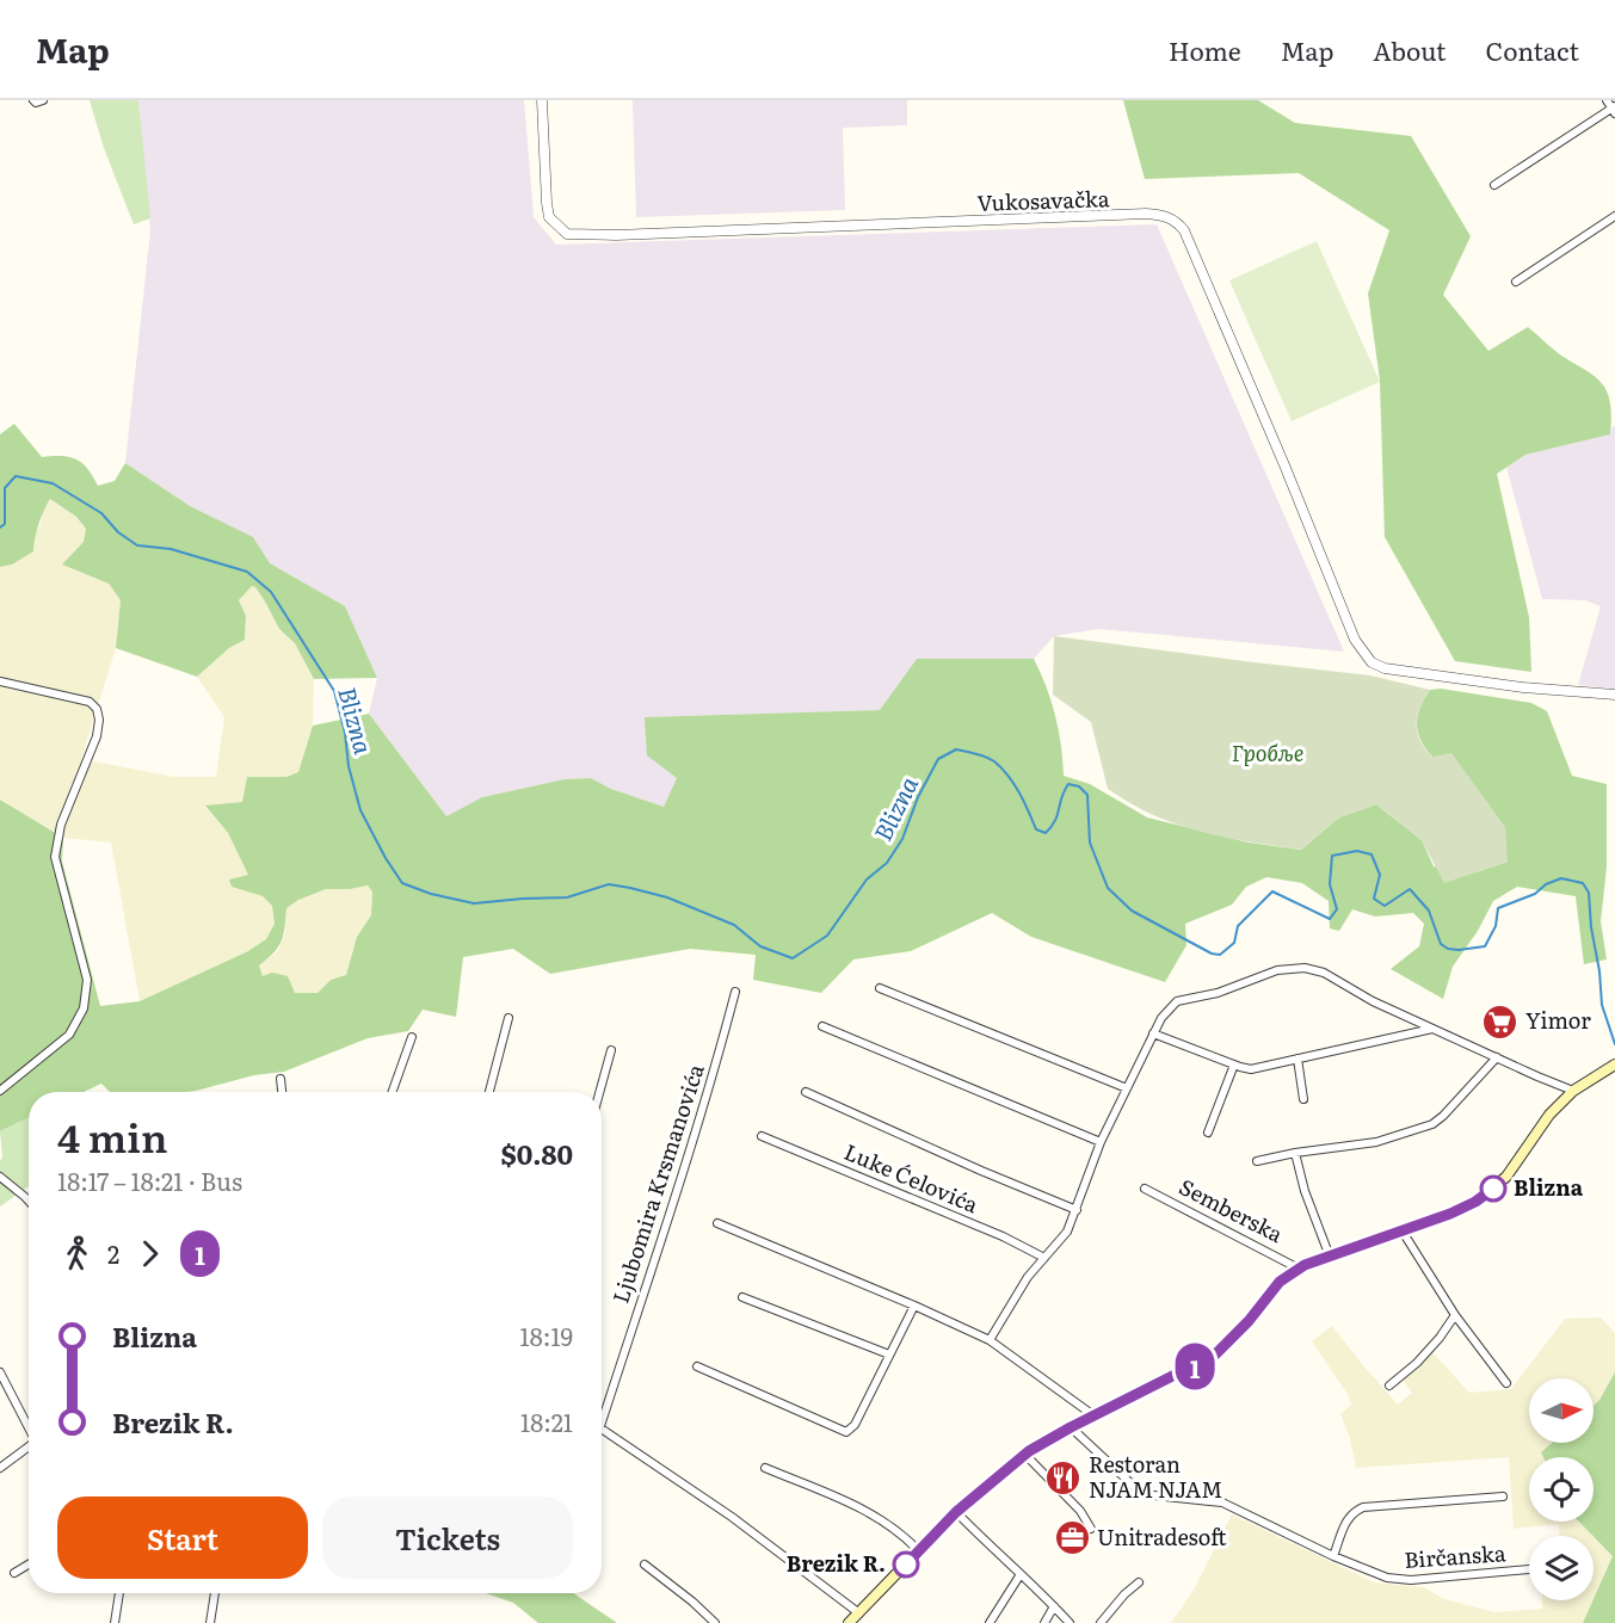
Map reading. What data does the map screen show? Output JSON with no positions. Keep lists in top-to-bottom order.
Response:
{
  "streets": {
    "main road": ["Semberska"],
    "street": [
      "Vukosavačka",
      "Luke Ćelovića",
      "Ljubomira Krsmanovića",
      "Birčanska"
    ]
  },
  "crossings": [
    ["Semberska", "Birčanska"]
  ],
  "water": ["Blizna"],
  "parks": ["Гробље"],
  "places": {
    "supermarket": ["Yimor"],
    "other": ["Blizna", "Brezik R."],
    "restaurant": ["Restoran NJAM NJAM"],
    "office": ["Unitradesoft"]
  },
  "lines": ["bus line 1"],
  "north": "right",
  "page": {
    "header": "Map",
    "nav": [
      "Home",
      "Map",
      "About",
      "Contact"
    ],
    "on_map": "1",
    "heading": ["4 min", "18:17 – 18:21 · Bus", "$0.80"],
    "legs": ["2", "1"],
    "list": [
      {
        "name": "Blizna",
        "value": "18:19"
      },
      {
        "name": "Brezik R.",
        "value": "18:21"
      }
    ],
    "buttons": ["Start", "Tickets"]
  }
}
